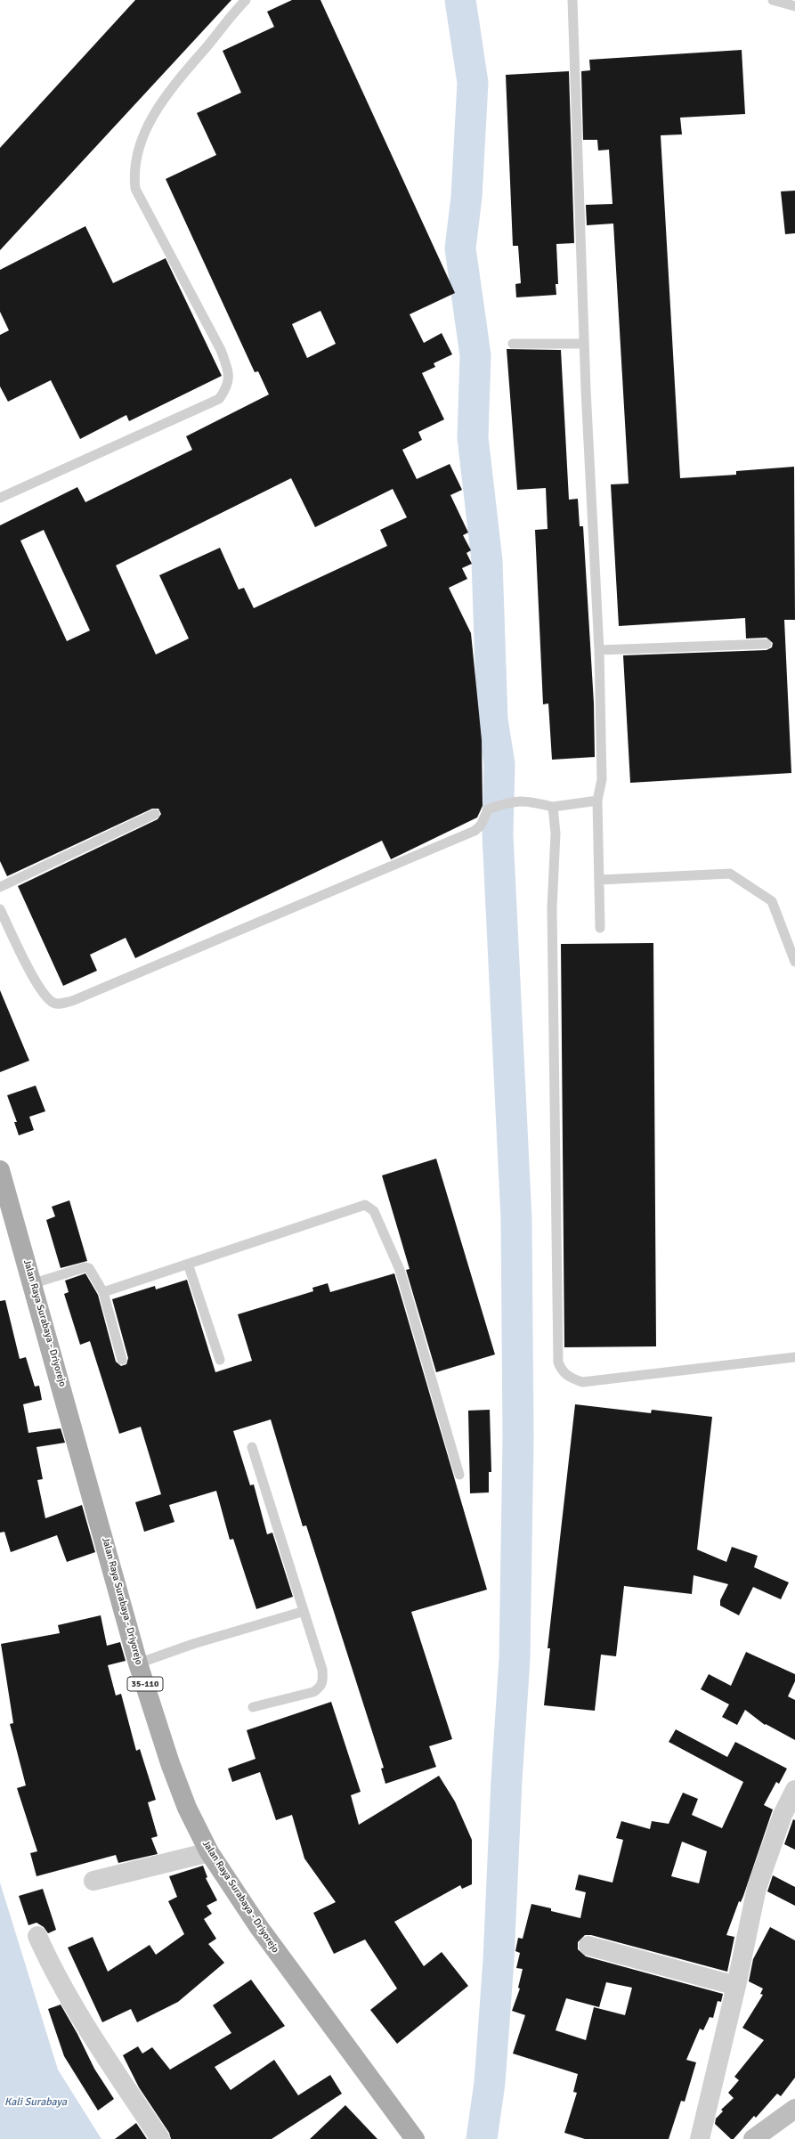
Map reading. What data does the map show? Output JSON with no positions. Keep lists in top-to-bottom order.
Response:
{
  "streets": {
    "main road": ["Jalan Raya Surabaya - Driyorejo", "35-110"]
  },
  "water": ["Kali Surabaya"]
}
